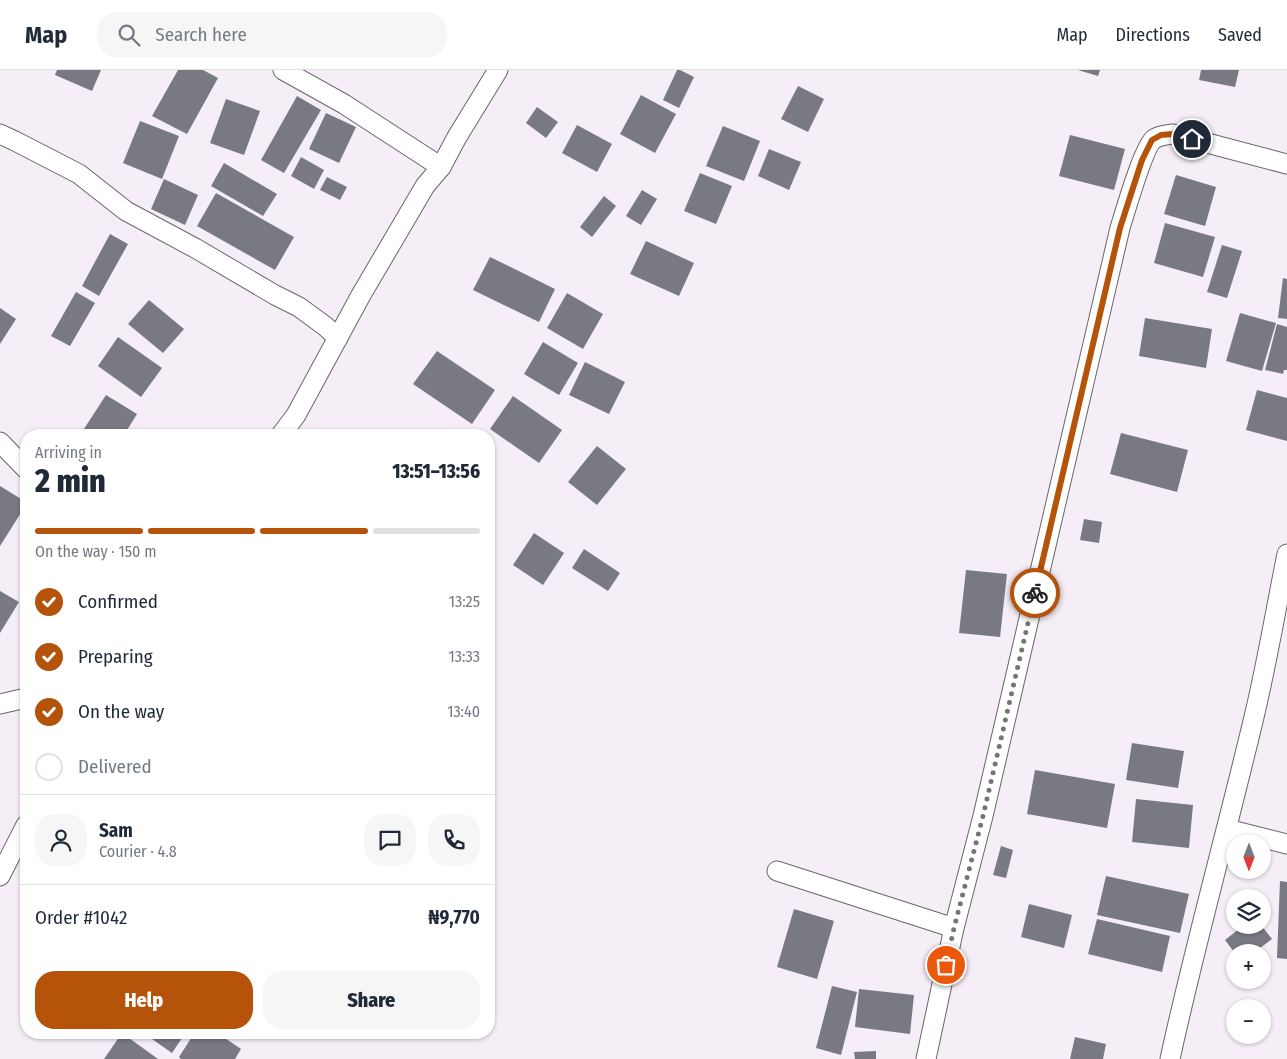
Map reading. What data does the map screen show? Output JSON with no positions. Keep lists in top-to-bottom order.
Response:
{
  "north": "bottom",
  "page": {
    "header": "Map",
    "search": "Search here",
    "nav": ["Map", "Directions", "Saved"],
    "heading": ["2 min", "Arriving in", "13:51–13:56"],
    "panel": [
      "Sam",
      "Courier · 4.8",
      "Order #1042",
      "₦9,770"
    ],
    "bar": "On the way · 150 m",
    "list": [
      ["Confirmed", "13:25"],
      ["Preparing", "13:33"],
      ["On the way", "13:40"],
      "Delivered"
    ],
    "map_buttons": ["+", "−"],
    "buttons": ["Help", "Share"]
  }
}
